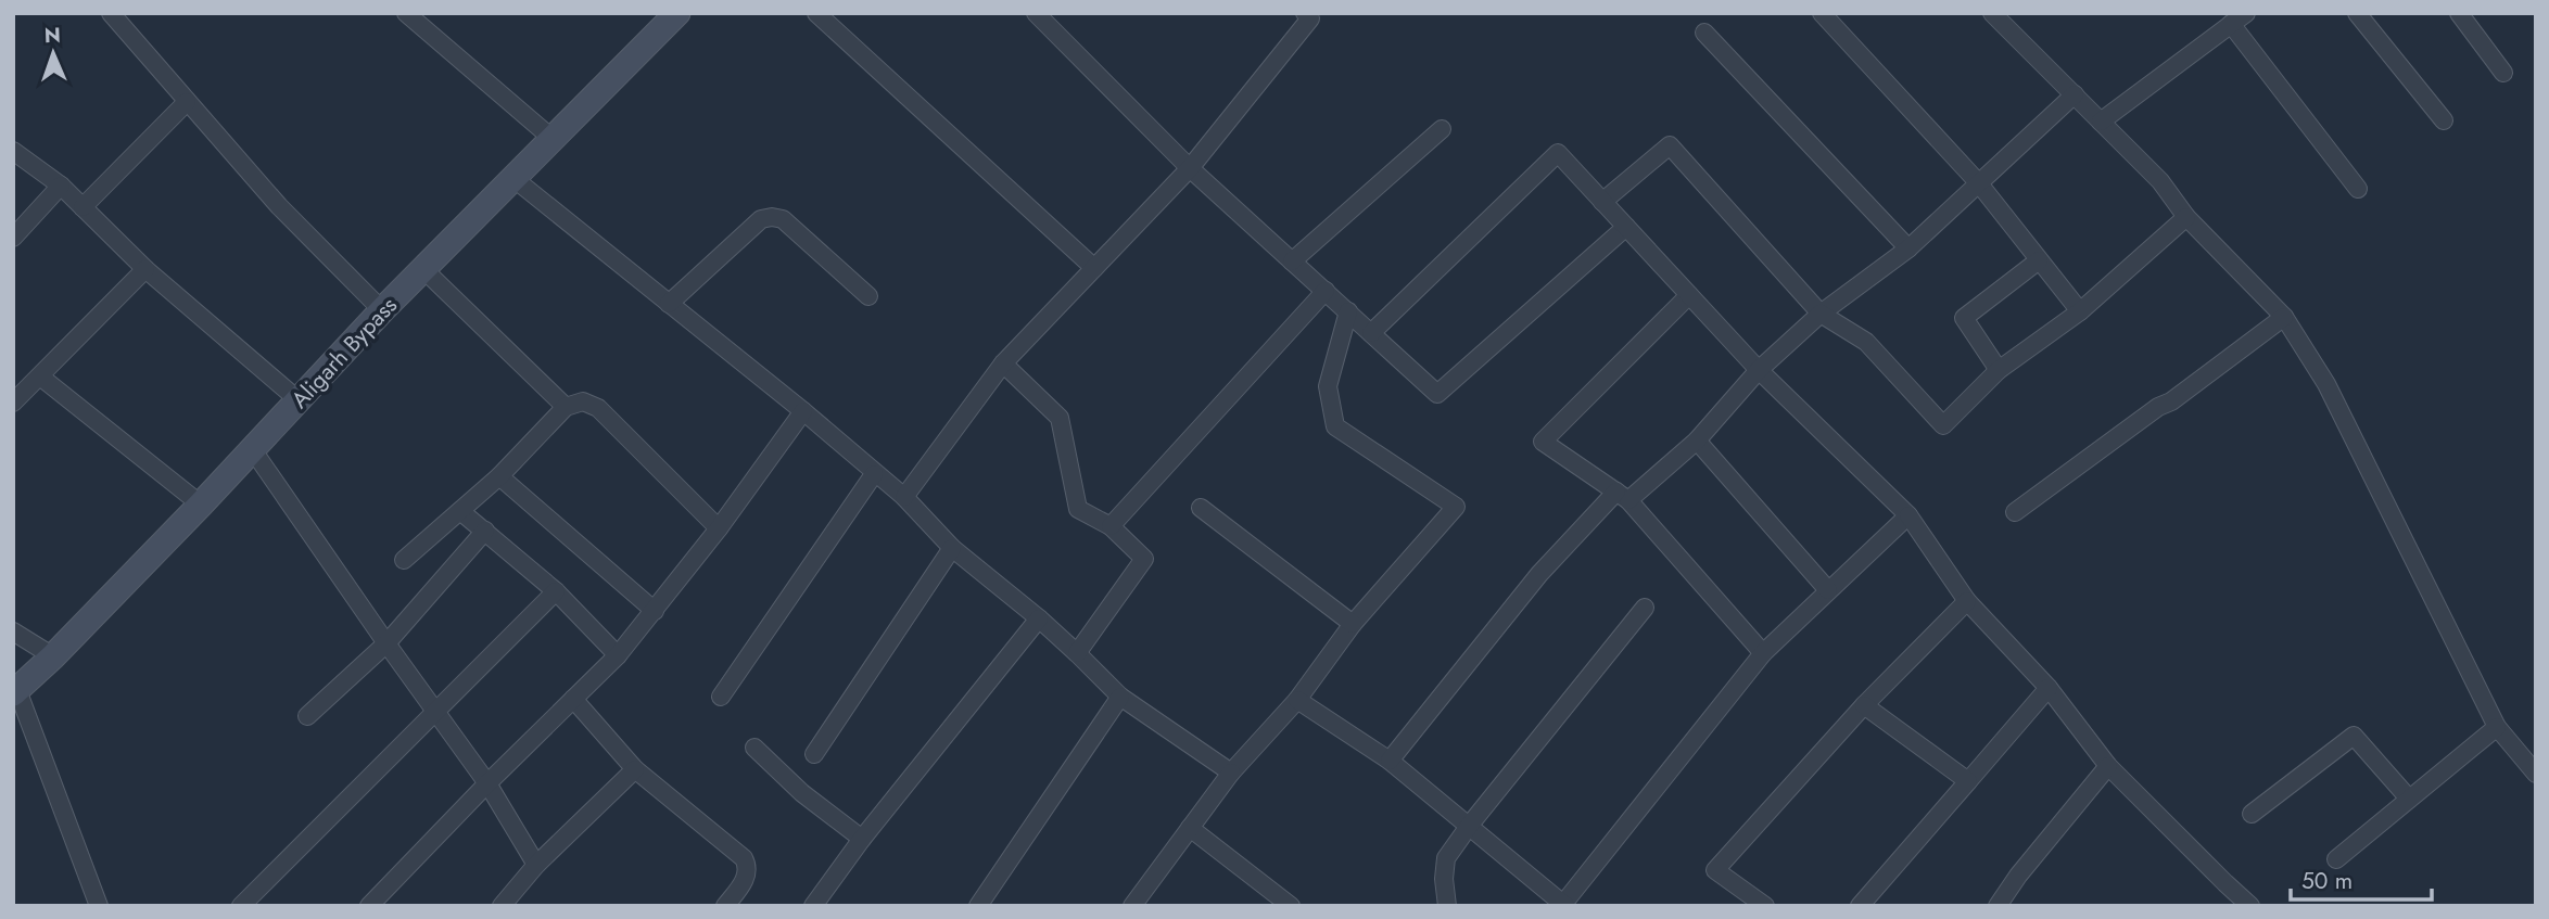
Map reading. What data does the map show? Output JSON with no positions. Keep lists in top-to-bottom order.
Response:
{
  "streets": {
    "main road": ["Aligarh Bypass"]
  },
  "scale_bar": "50 m",
  "north": "top"
}
